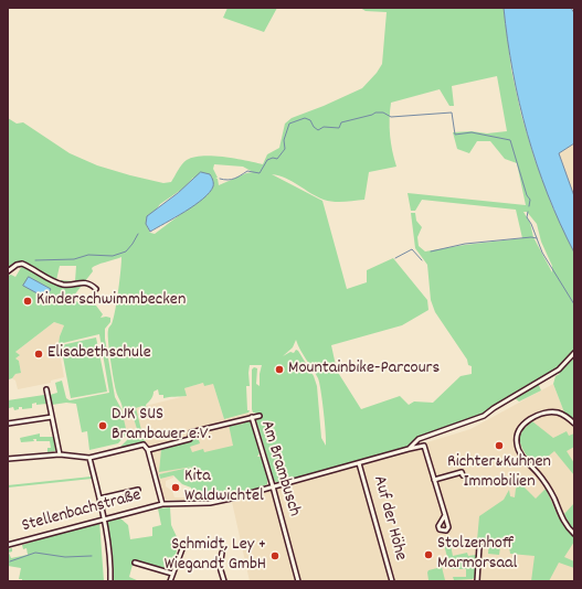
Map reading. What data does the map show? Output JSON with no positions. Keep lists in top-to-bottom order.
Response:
{
  "streets": {
    "street": ["Am Brambusch", "Stellenbachstraße", "Auf der Höhe"]
  },
  "crossings": [
    ["Am Brambusch", "Stellenbachstraße"],
    ["Stellenbachstraße", "Auf der Höhe"]
  ],
  "places": [
    "Kinderschwimmbecken",
    "Elisabethschule",
    "Mountainbike-Parcours",
    "DJK SUS Brambauer e.V.",
    "Richter&Kuhnen Immobilien",
    "Kita Waldwichtel",
    "Stolzenhoff Marmorsaal",
    "Schmidt, Ley + Wiegandt GmbH"
  ]
}
